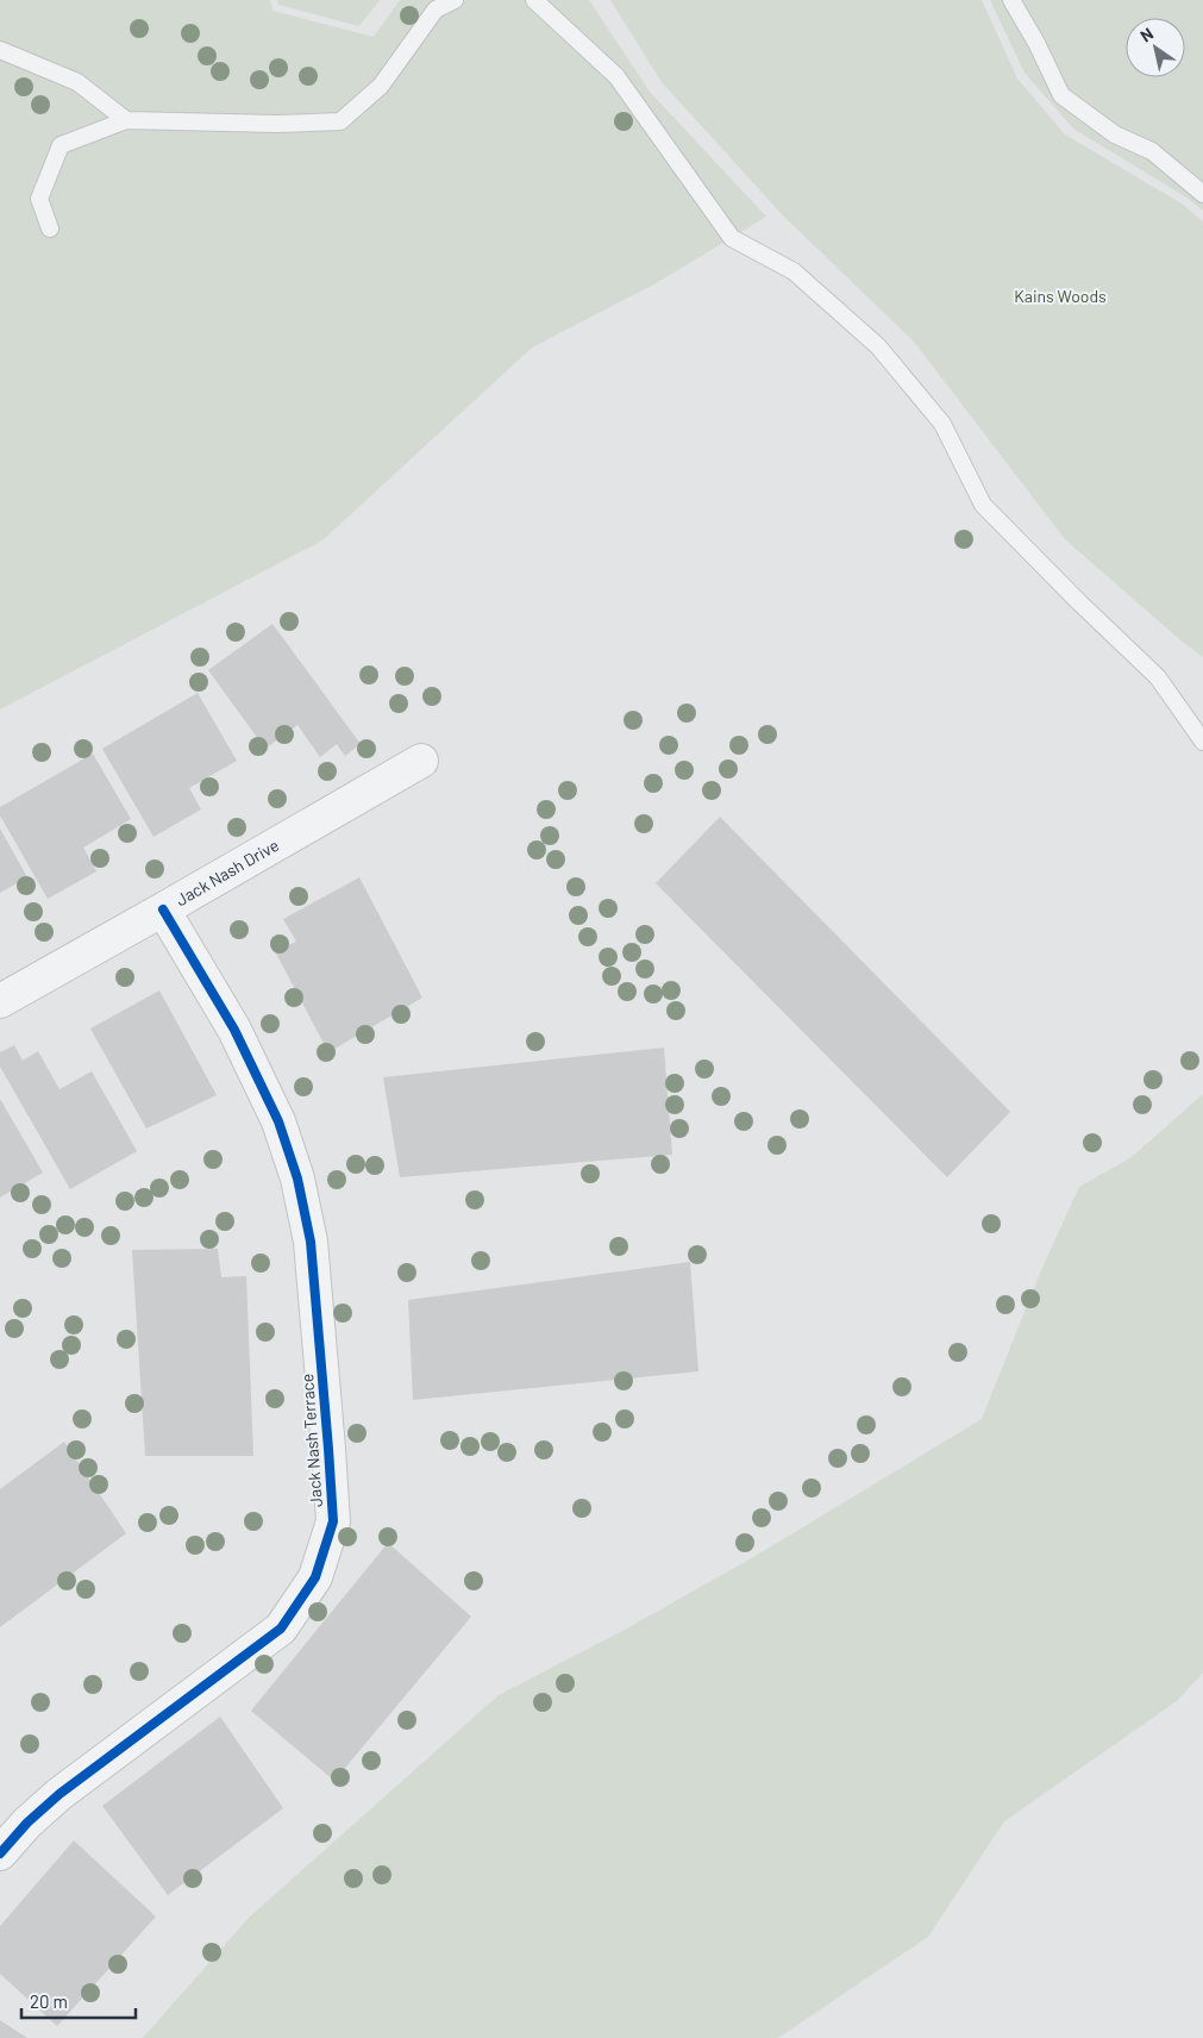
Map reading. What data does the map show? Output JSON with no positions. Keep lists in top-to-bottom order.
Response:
{
  "streets": {
    "street": ["Jack Nash Drive", "Jack Nash Terrace"]
  },
  "crossings": [
    ["Jack Nash Drive", "Jack Nash Terrace"]
  ],
  "parks": ["Kains Woods"],
  "scale_bar": "20 m",
  "north": "top left"
}
